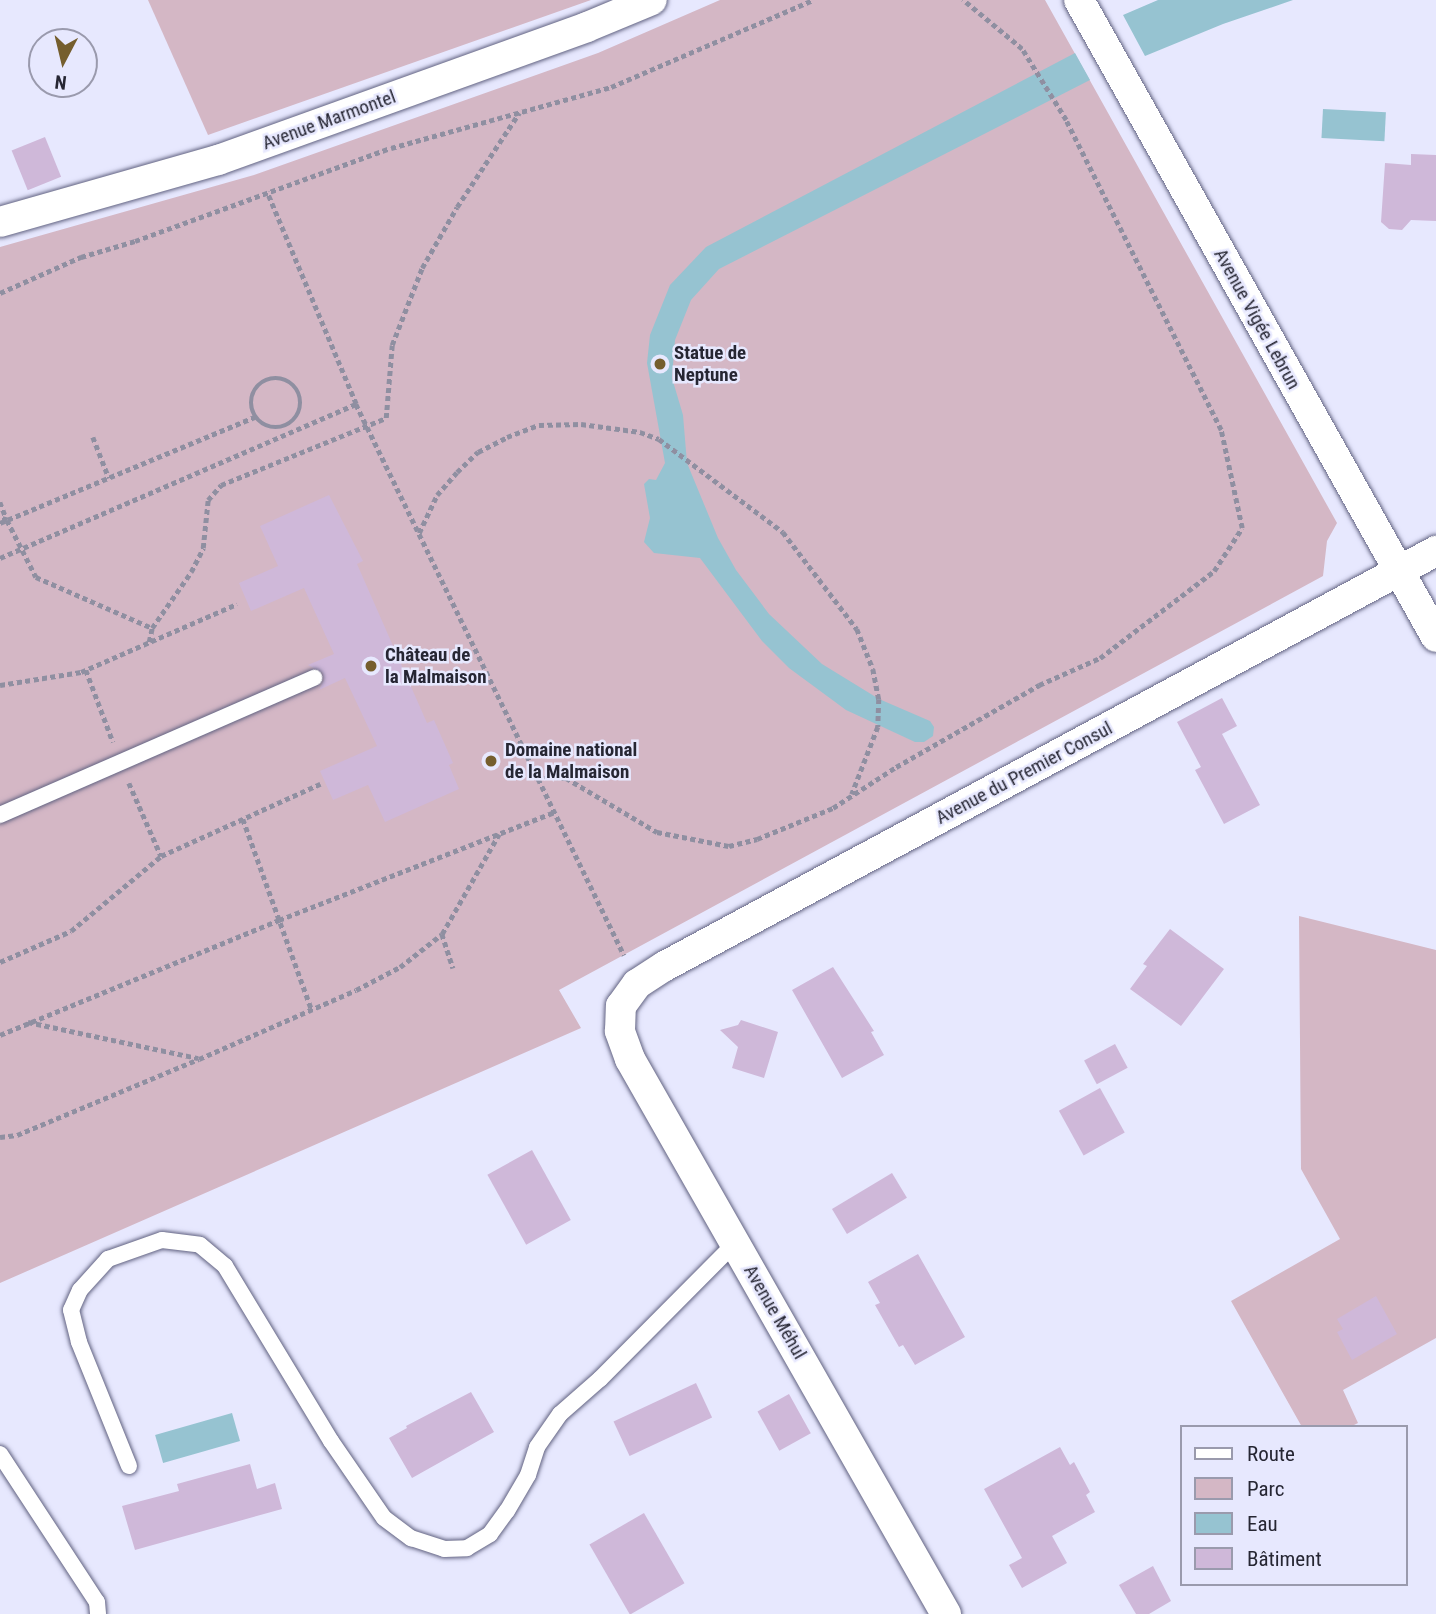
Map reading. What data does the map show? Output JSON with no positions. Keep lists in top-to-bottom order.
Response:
{
  "streets": {
    "street": [
      "Avenue Marmontel",
      "Avenue Vigée Lebrun",
      "Avenue du Premier Consul",
      "Avenue Méhul"
    ]
  },
  "crossings": [
    ["Avenue Vigée Lebrun", "Avenue du Premier Consul"],
    ["Avenue du Premier Consul", "Avenue Méhul"]
  ],
  "places": ["Statue de Neptune", "Château de la Malmaison", "Domaine national de la Malmaison"],
  "legend": [
    "Route",
    "Parc",
    "Eau",
    "Bâtiment"
  ],
  "north": "bottom"
}
